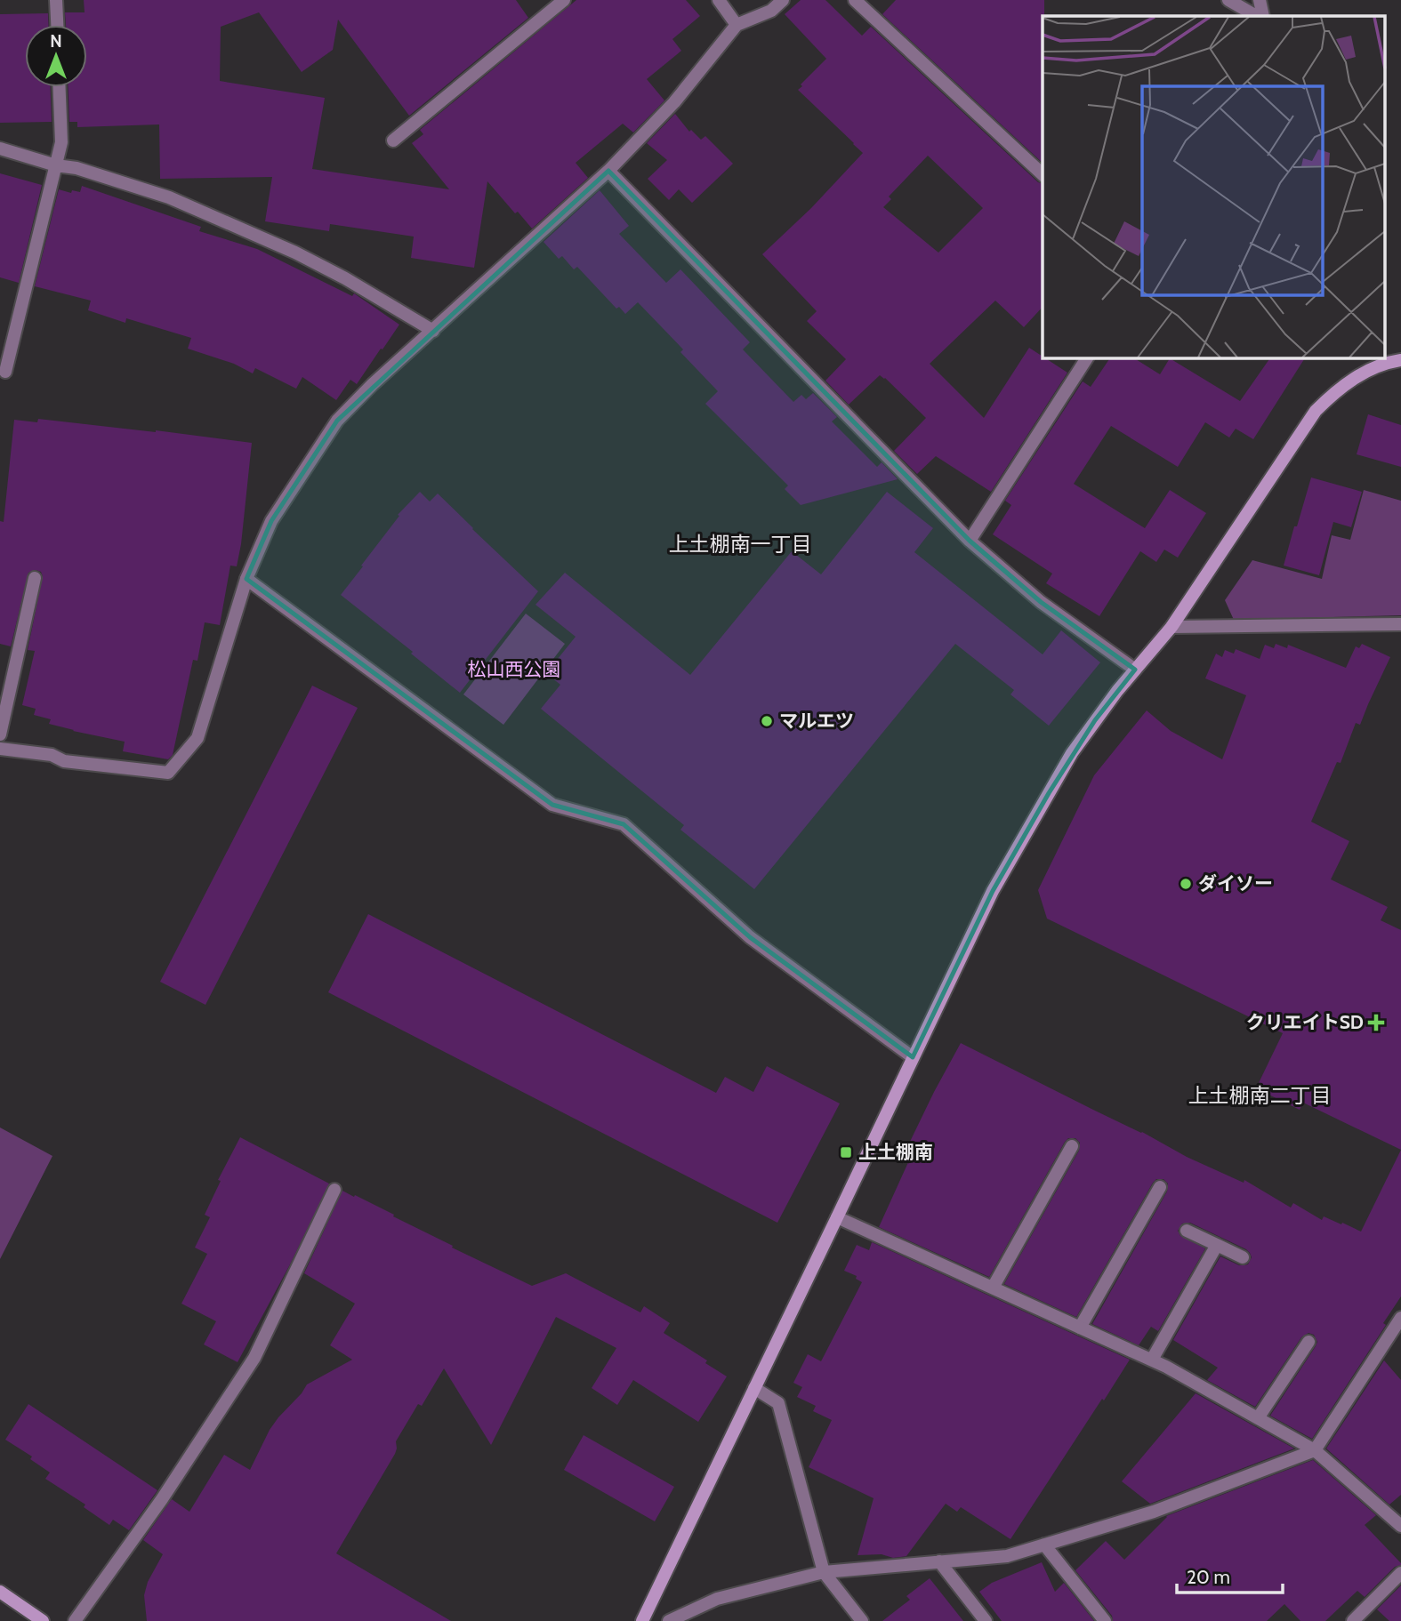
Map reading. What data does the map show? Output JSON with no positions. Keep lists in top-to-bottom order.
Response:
{
  "districts": ["上土棚南一丁目", "上土棚南二丁目"],
  "parks": ["松山西公園"],
  "places": {
    "other": ["マルエツ", "ダイソー"],
    "health": ["クリエイトSD"],
    "transit": ["上土棚南"]
  },
  "scale_bar": "20 m",
  "north": "top"
}
